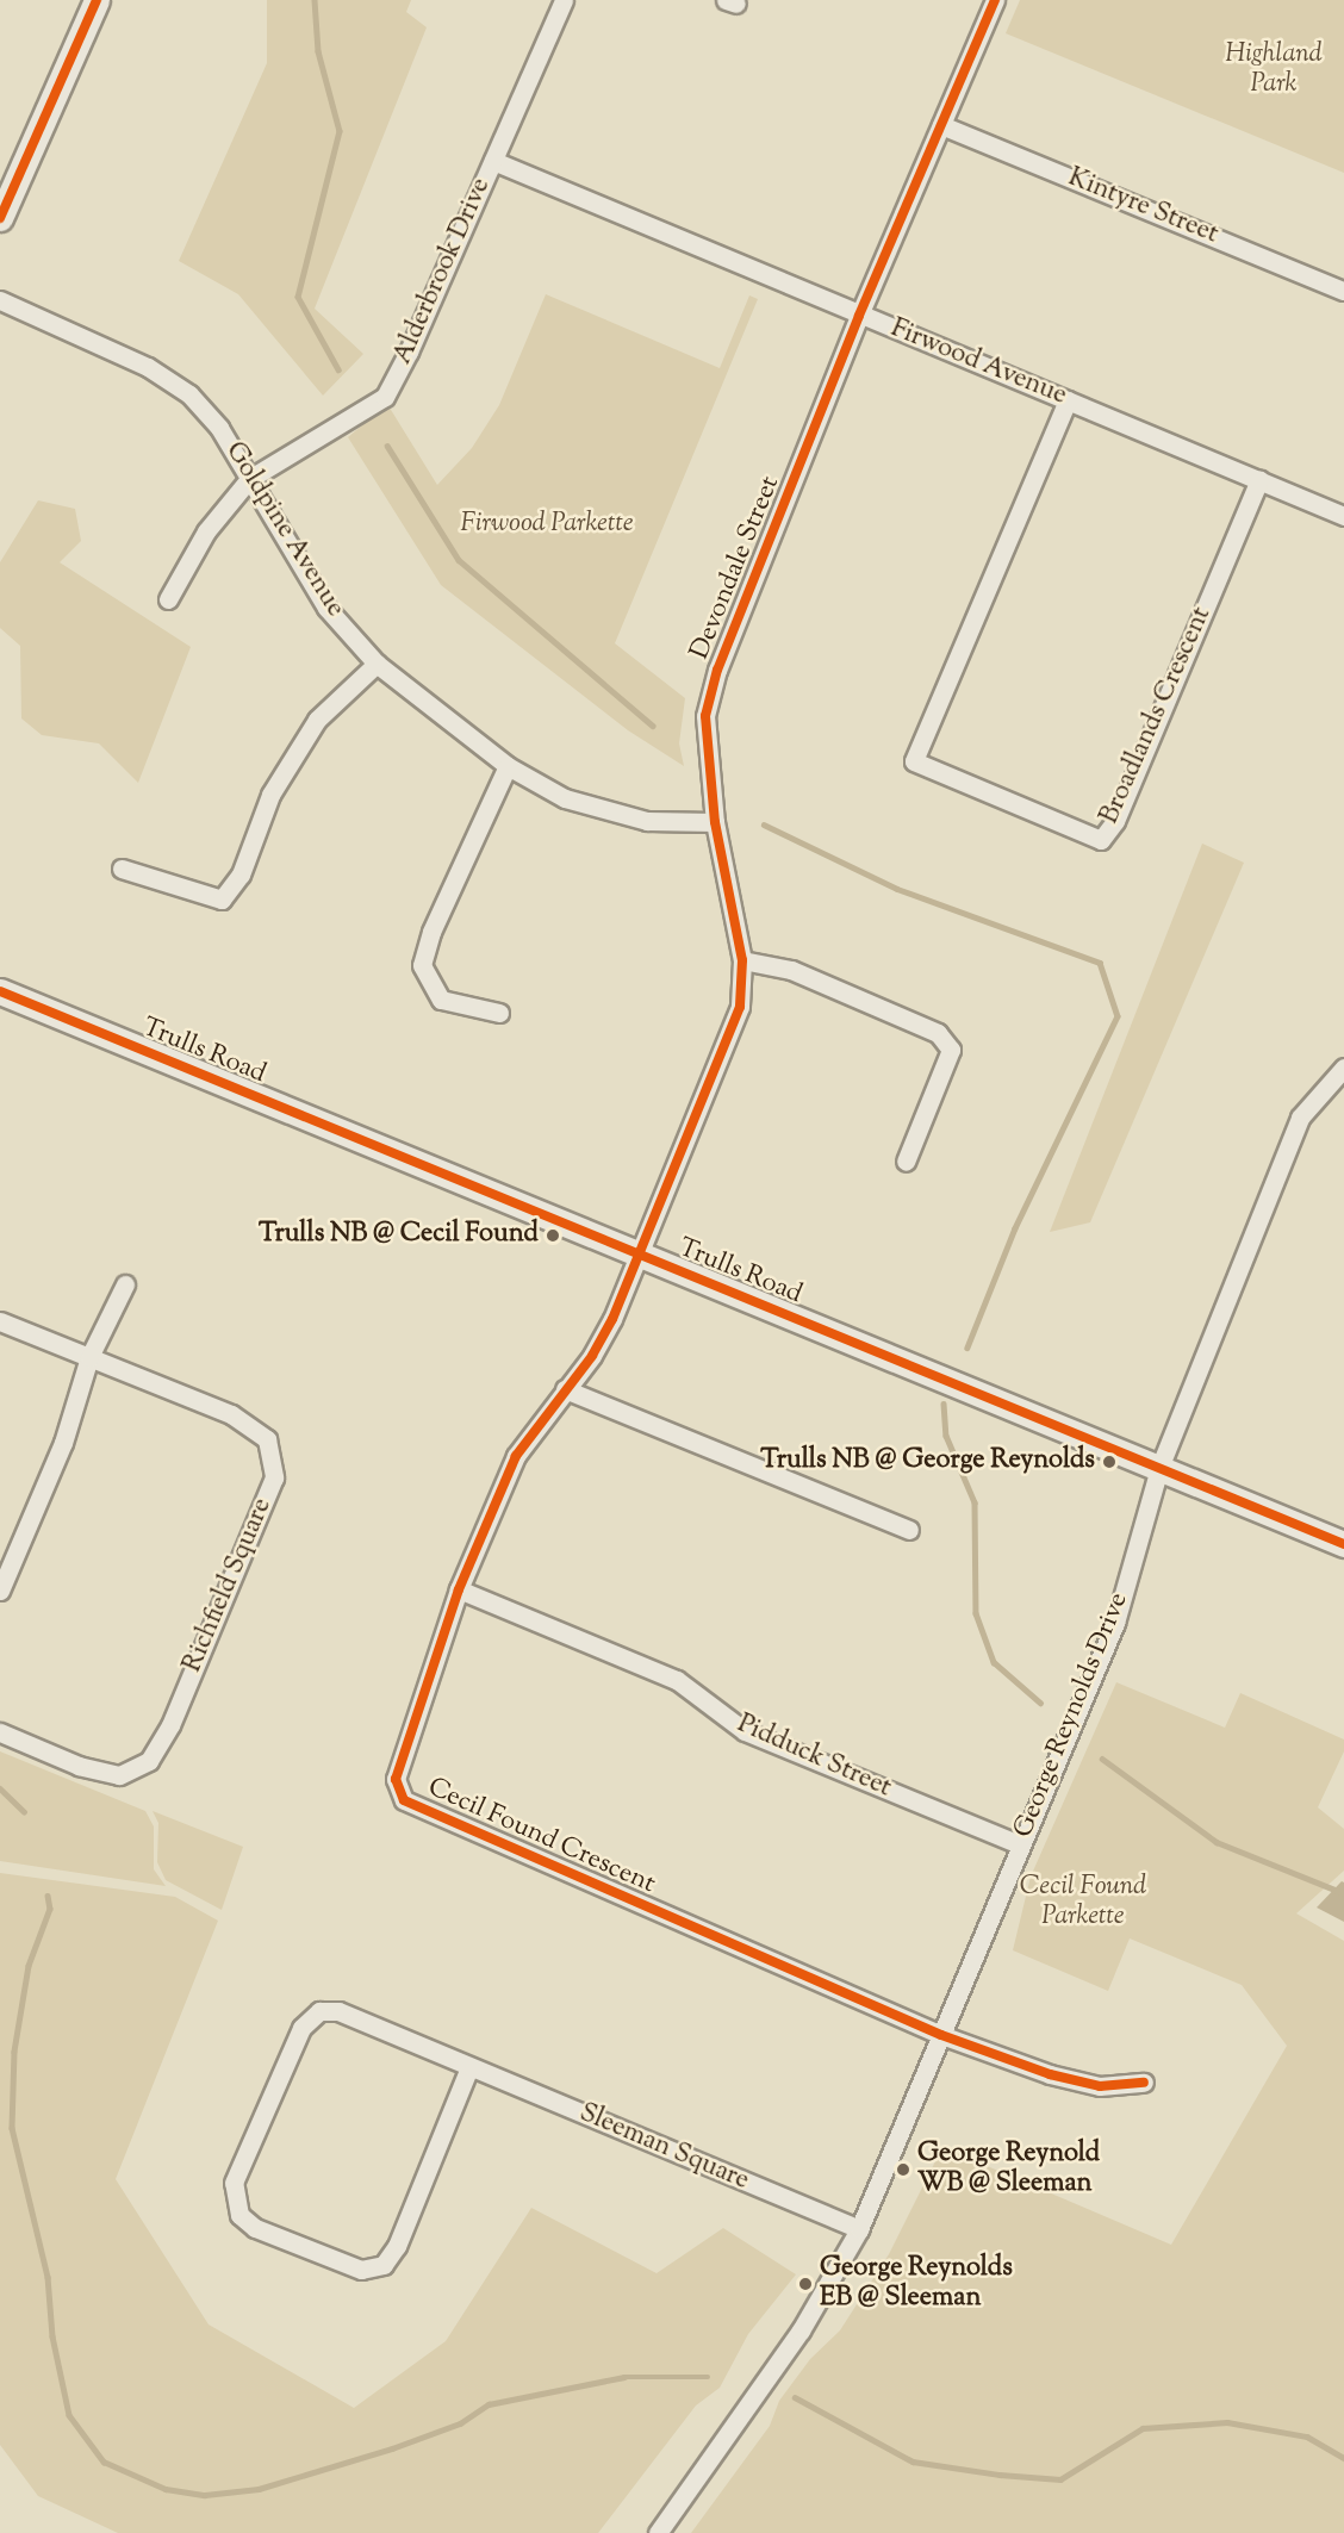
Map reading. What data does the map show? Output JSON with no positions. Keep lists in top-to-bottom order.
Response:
{
  "streets": {
    "street": [
      "Kintyre Street",
      "Alderbrook Drive",
      "Firwood Avenue",
      "Goldpine Avenue",
      "Devondale Street",
      "Broadlands Crescent",
      "Trulls Road",
      "Richfield Square",
      "George Reynolds Drive",
      "Pidduck Street",
      "Cecil Found Crescent",
      "Sleeman Square"
    ]
  },
  "crossings": [
    ["Kintyre Street", "Devondale Street"],
    ["Alderbrook Drive", "Firwood Avenue"],
    ["Alderbrook Drive", "Goldpine Avenue"],
    ["Firwood Avenue", "Devondale Street"],
    ["Firwood Avenue", "Broadlands Crescent"],
    ["Goldpine Avenue", "Devondale Street"],
    ["Devondale Street", "Trulls Road"],
    ["Devondale Street", "Cecil Found Crescent"],
    ["Trulls Road", "George Reynolds Drive"],
    ["Trulls Road", "Cecil Found Crescent"],
    ["George Reynolds Drive", "Pidduck Street"],
    ["George Reynolds Drive", "Cecil Found Crescent"],
    ["George Reynolds Drive", "Sleeman Square"],
    ["Pidduck Street", "Cecil Found Crescent"]
  ],
  "parks": ["Highland Park", "Firwood Parkette", "Cecil Found Parkette"],
  "places": [
    "Trulls NB @ Cecil Found",
    "Trulls NB @ George Reynolds",
    "George Reynold WB @ Sleeman",
    "George Reynolds EB @ Sleeman"
  ]
}
